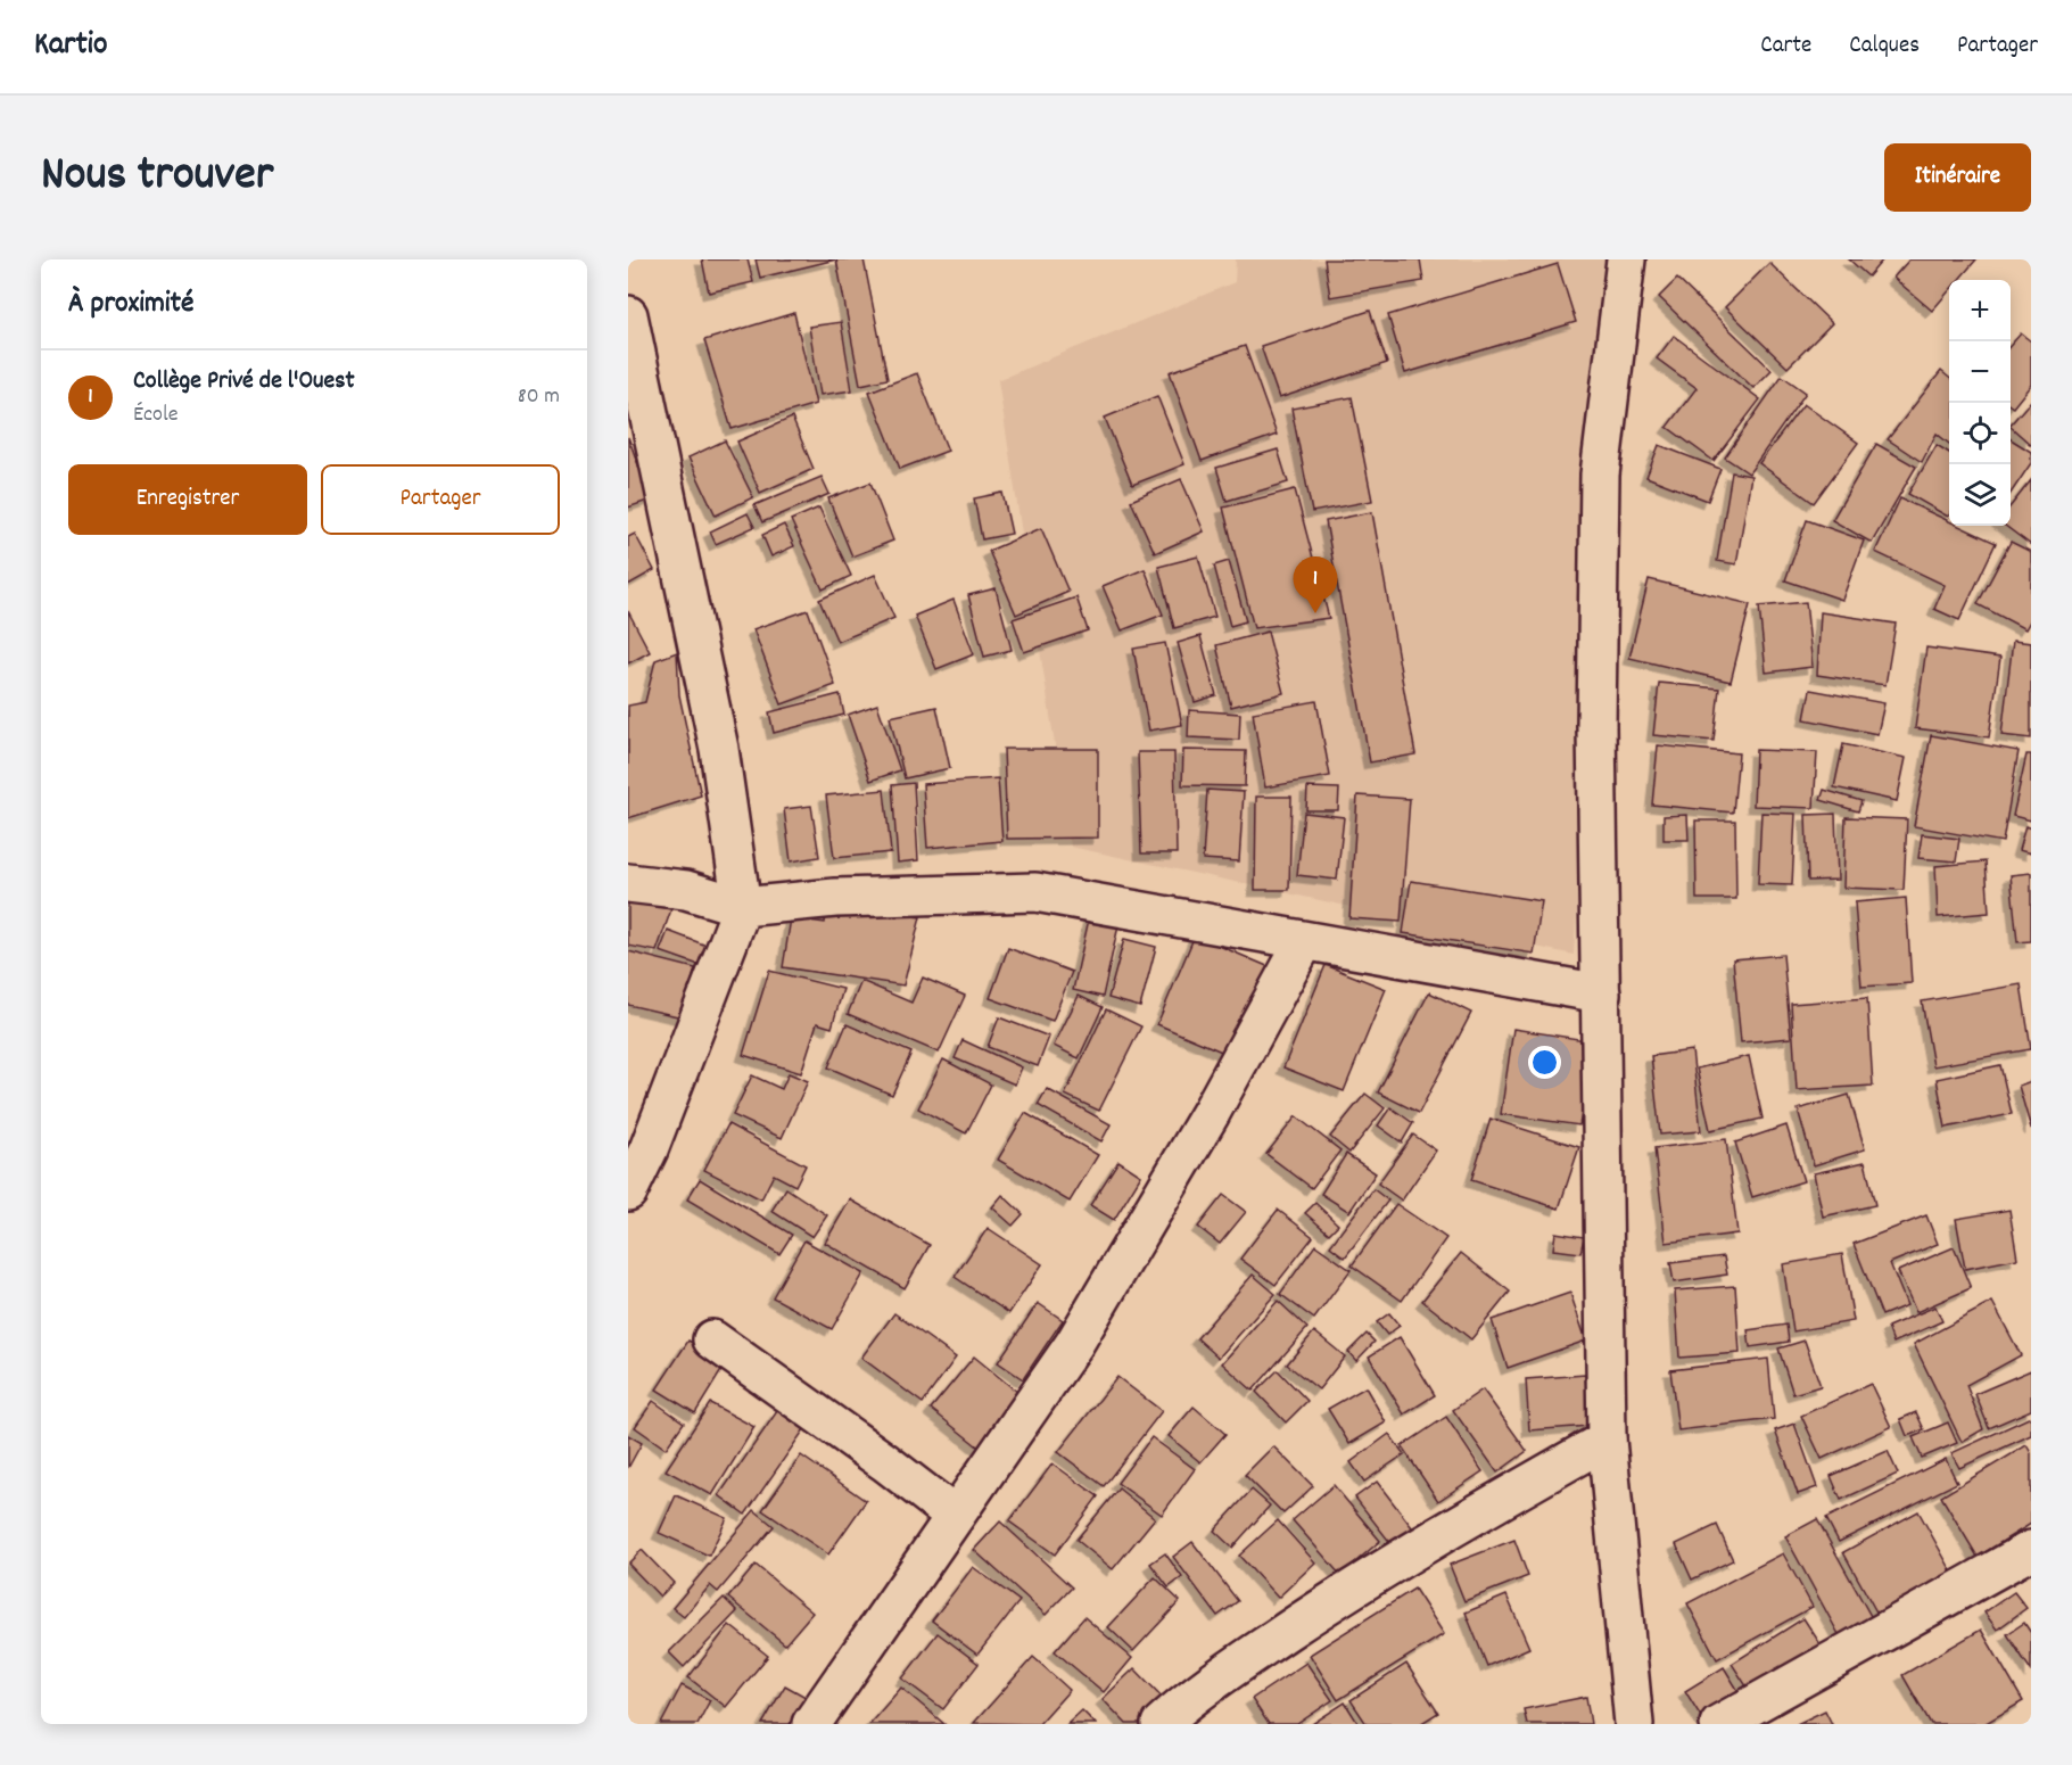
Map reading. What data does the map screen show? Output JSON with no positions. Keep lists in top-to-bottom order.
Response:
{
  "page": {
    "header": "Kartio",
    "nav": ["Carte", "Calques", "Partager"],
    "title": "Nous trouver",
    "buttons": [
      "Itinéraire",
      ["Enregistrer", "Partager"]
    ],
    "heading": "À proximité",
    "map_buttons": ["+", "−"],
    "list": [
      {
        "mark": "1",
        "name": "Collège Privé de l'Ouest",
        "note": "École",
        "value": "80 m"
      }
    ],
    "pins": "1"
  }
}
